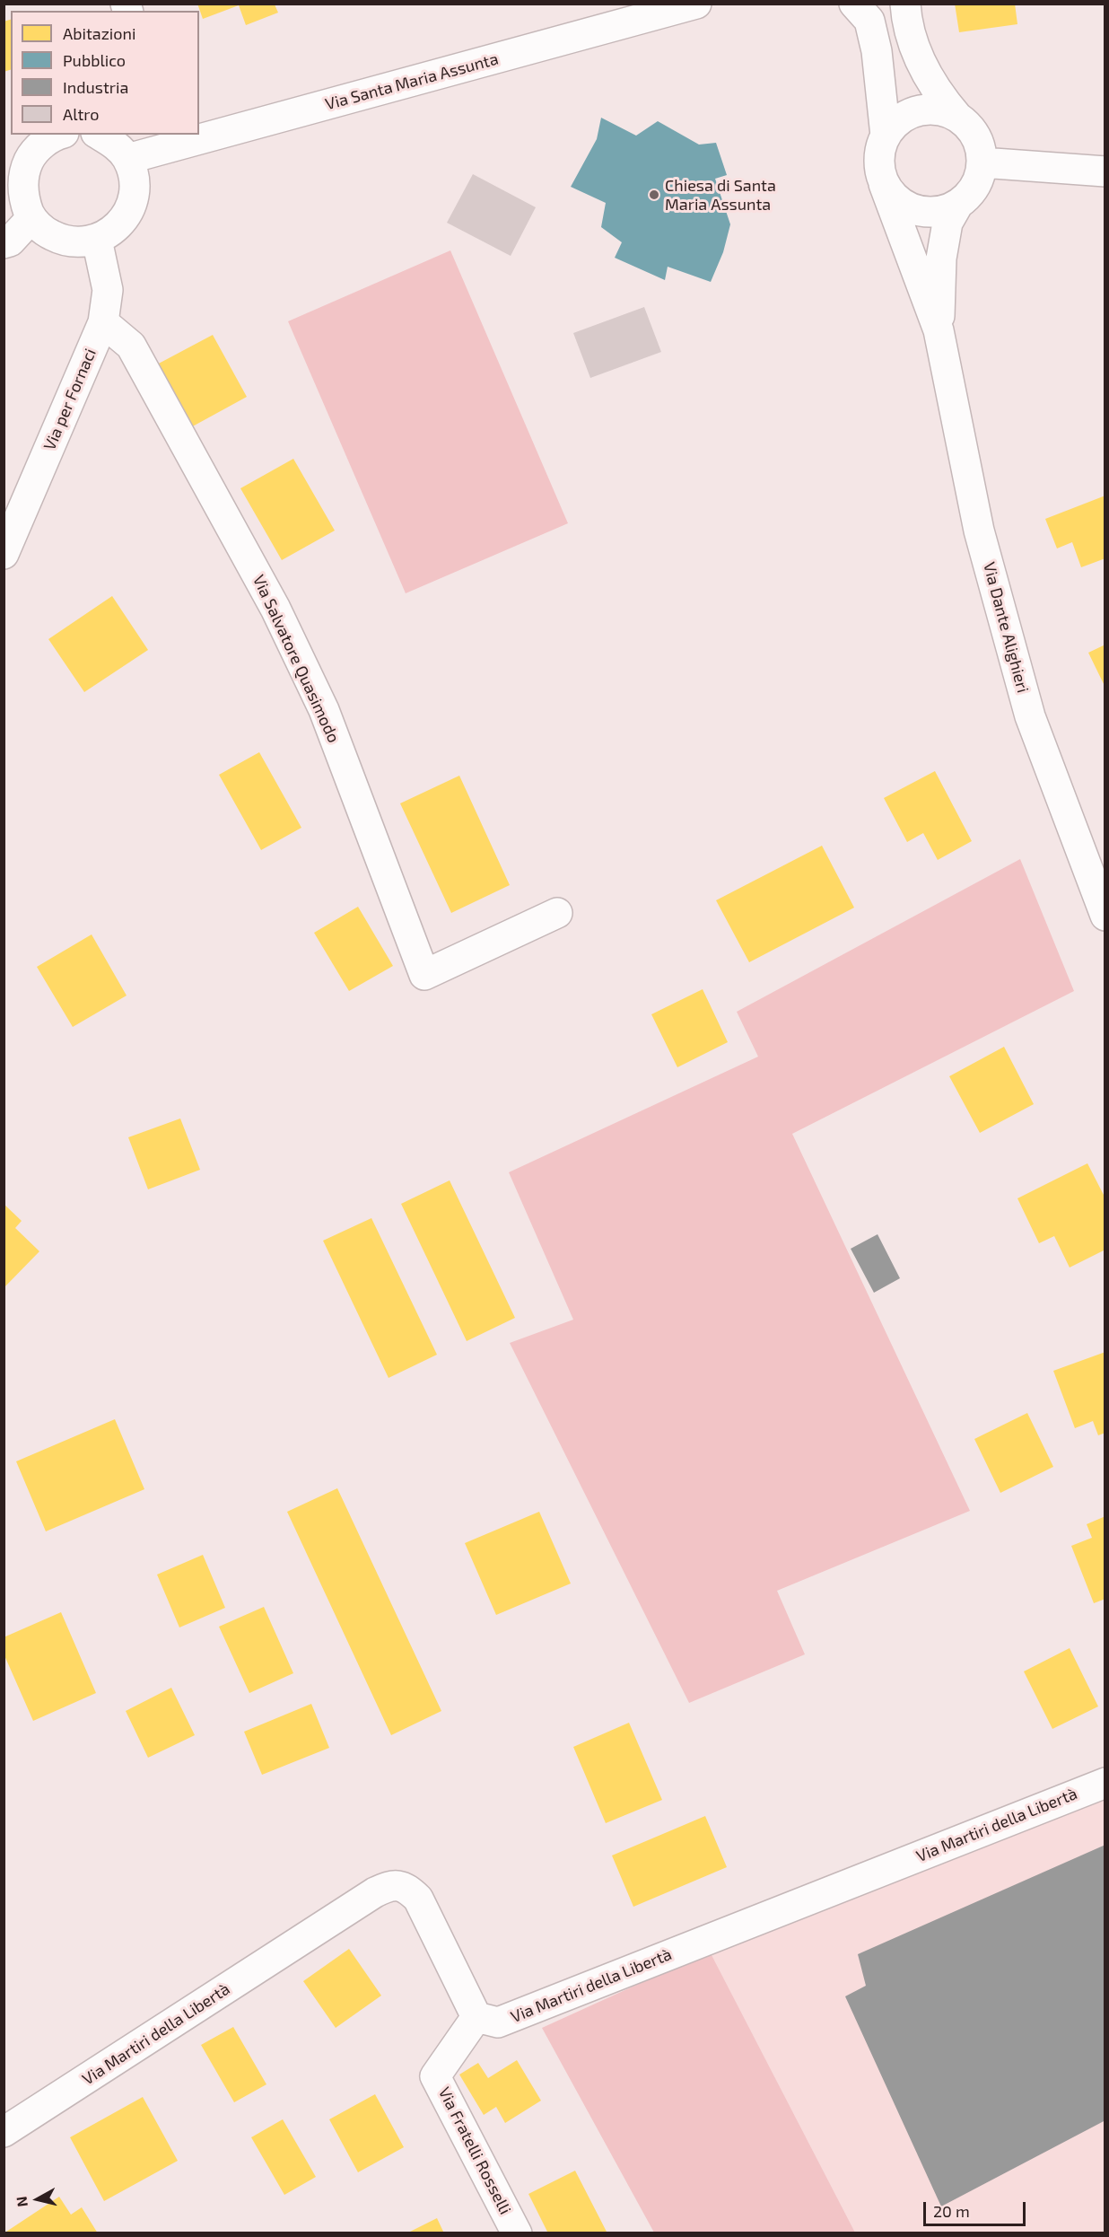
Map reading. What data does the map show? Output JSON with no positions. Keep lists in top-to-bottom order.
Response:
{
  "streets": {
    "street": [
      "Via Santa Maria Assunta",
      "Via per Fornaci",
      "Via Dante Alighieri",
      "Via Salvatore Quasimodo",
      "Via Martiri della Libertà",
      "Via Fratelli Rosselli"
    ]
  },
  "crossings": [
    ["Via per Fornaci", "Via Salvatore Quasimodo"],
    ["Via Martiri della Libertà", "Via Fratelli Rosselli"]
  ],
  "places": ["Chiesa di Santa Maria Assunta"],
  "legend": [
    "Abitazioni",
    "Pubblico",
    "Industria",
    "Altro"
  ],
  "scale_bar": "20 m",
  "north": "left"
}
